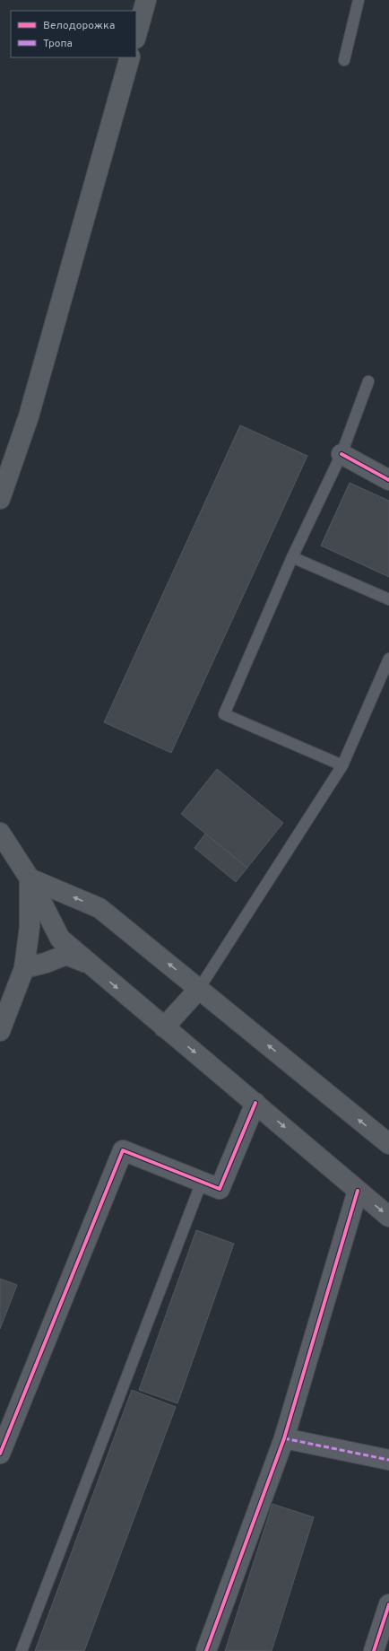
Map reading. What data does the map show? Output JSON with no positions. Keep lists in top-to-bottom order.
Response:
{
  "legend": ["Велодорожка", "Тропа"]
}
